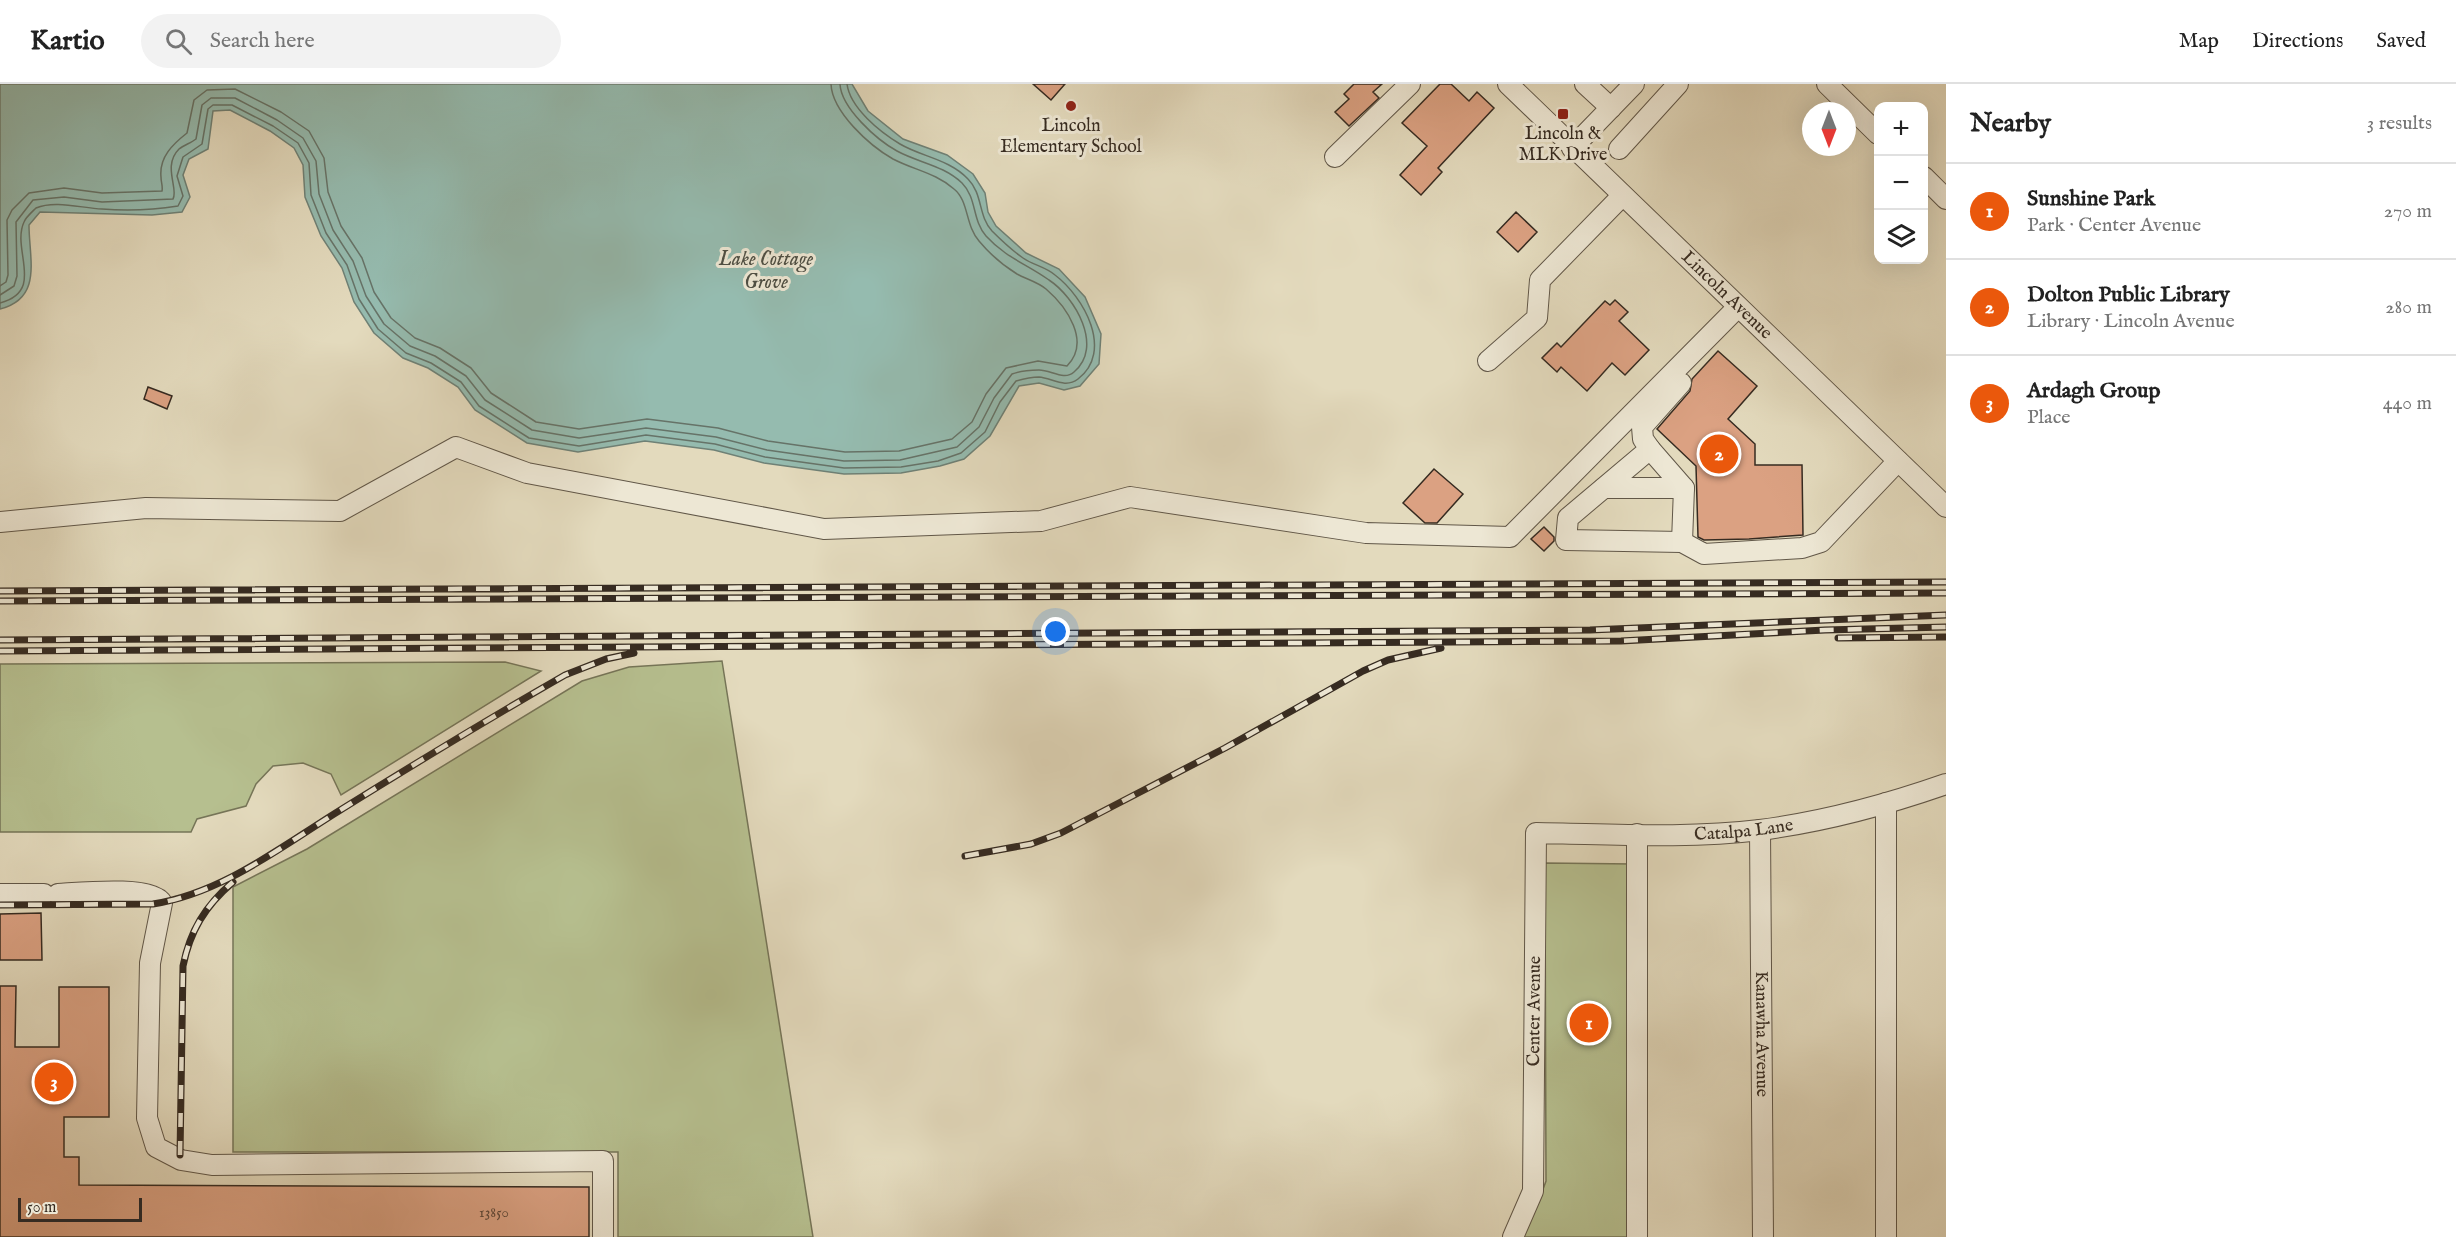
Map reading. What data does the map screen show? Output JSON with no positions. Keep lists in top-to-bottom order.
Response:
{
  "streets": {
    "street": [
      "Lincoln Avenue",
      "Catalpa Lane",
      "Center Avenue",
      "Kanawha Avenue"
    ]
  },
  "crossings": [
    ["Catalpa Lane", "Center Avenue"],
    ["Catalpa Lane", "Kanawha Avenue"]
  ],
  "water": ["Lake Cottage Grove"],
  "places": {
    "other": ["Lincoln Elementary School"],
    "transit": ["Lincoln & MLK Drive"]
  },
  "house_numbers": ["13850"],
  "scale_bar": "50 m",
  "north": "bottom",
  "page": {
    "header": "Kartio",
    "search": "Search here",
    "nav": ["Map", "Directions", "Saved"],
    "heading": ["Nearby", "3 results"],
    "map_buttons": ["+", "−"],
    "list": [
      {
        "mark": "1",
        "name": "Sunshine Park",
        "note": "Park · Center Avenue",
        "value": "270 m"
      },
      {
        "mark": "2",
        "name": "Dolton Public Library",
        "note": "Library · Lincoln Avenue",
        "value": "280 m"
      },
      {
        "mark": "3",
        "name": "Ardagh Group",
        "note": "Place",
        "value": "440 m"
      }
    ],
    "pins": ["2", "1", "3"],
    "scale": "50 m"
  }
}
